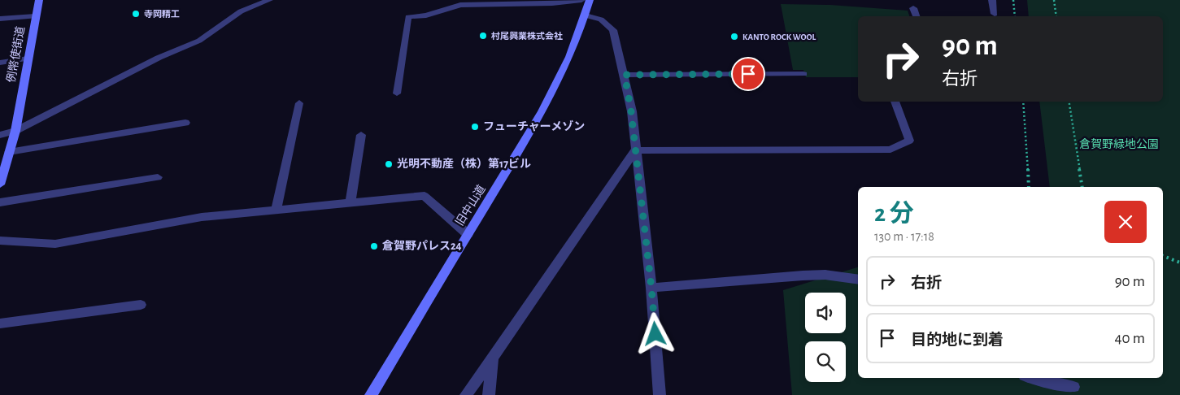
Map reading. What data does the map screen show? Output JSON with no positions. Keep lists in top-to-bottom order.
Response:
{
  "streets": {
    "main road": ["例幣使街道", "旧中山道"]
  },
  "parks": ["倉賀野緑地公園"],
  "places": [
    "寺岡精工",
    "村尾興業株式会社",
    "KANTO ROCK WOOL",
    "フューチャーメゾン",
    "光明不動産（株）第17ビル",
    "倉賀野パレス24"
  ],
  "page": {
    "turn": ["90 m", "右折"],
    "heading": ["2 分", "130 m · 17:18"],
    "list": [
      {
        "name": "右折",
        "value": "90 m"
      },
      {
        "name": "目的地に到着",
        "value": "40 m"
      }
    ]
  }
}
